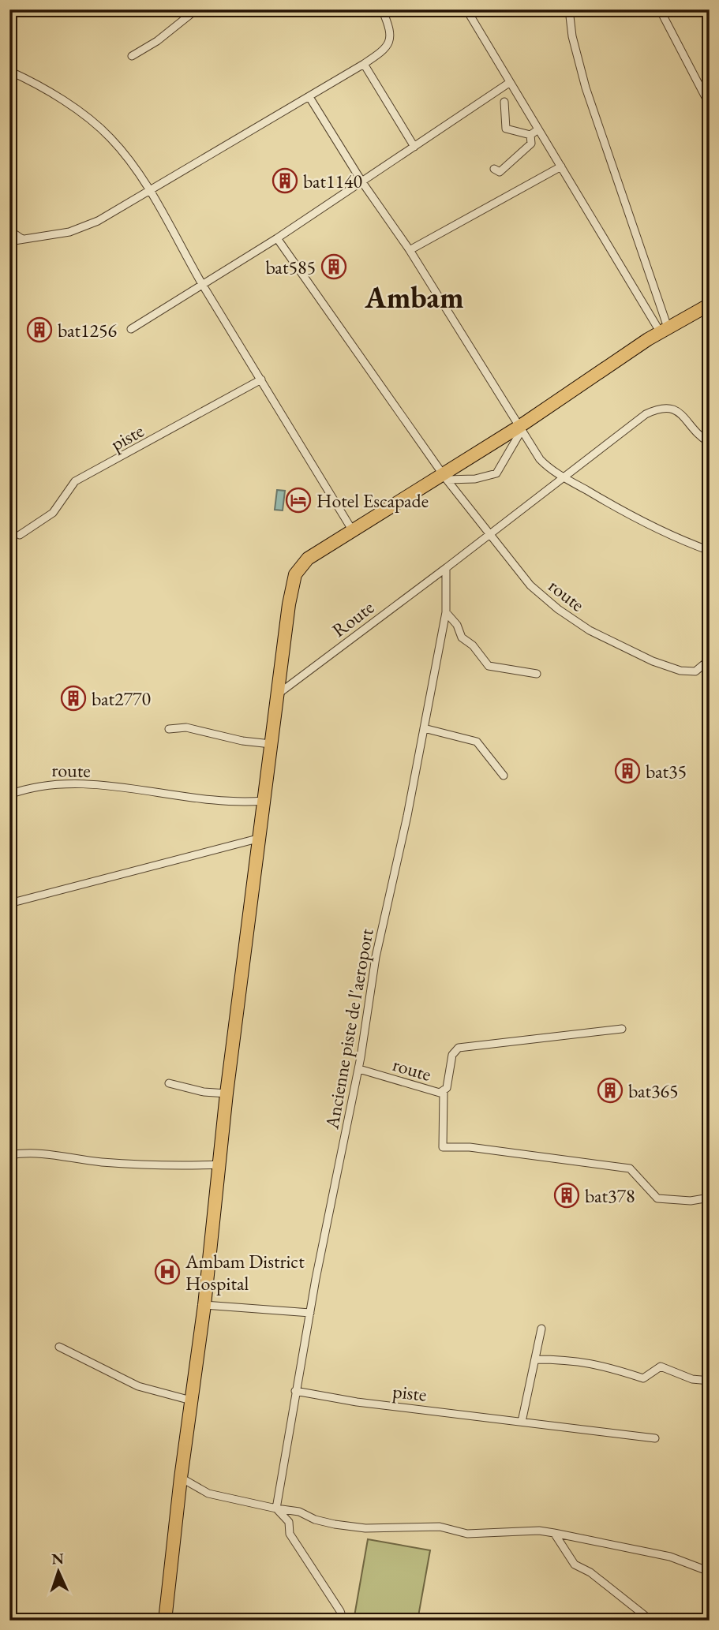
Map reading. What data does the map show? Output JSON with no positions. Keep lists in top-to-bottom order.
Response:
{
  "streets": {
    "street": [
      "piste",
      "route",
      "Route",
      "Ancienne piste de l'aeroport"
    ]
  },
  "crossings": [
    ["piste", "Ancienne piste de l'aeroport"],
    ["route", "Ancienne piste de l'aeroport"],
    ["Route", "Ancienne piste de l'aeroport"]
  ],
  "districts": ["Ambam"],
  "places": {
    "building": [
      "bat1140",
      "bat585",
      "bat1256",
      "bat2770",
      "bat35",
      "bat365",
      "bat378"
    ],
    "hotel": ["Hotel Escapade"],
    "hospital": ["Ambam District Hospital"]
  },
  "north": "top"
}
